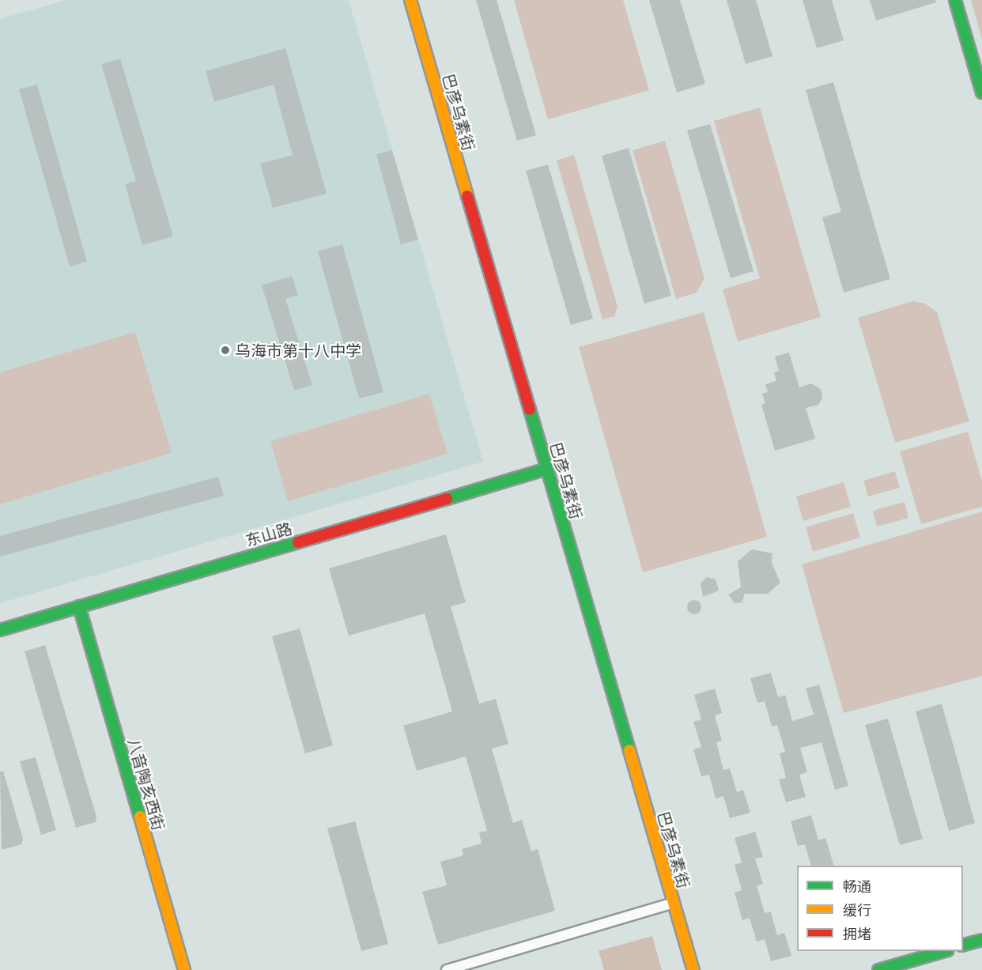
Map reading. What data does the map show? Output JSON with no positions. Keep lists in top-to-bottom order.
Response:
{
  "streets": {
    "street": ["巴彦乌素街", "东山路", "八音陶亥西街"]
  },
  "crossings": [
    ["巴彦乌素街", "东山路"],
    ["东山路", "八音陶亥西街"]
  ],
  "places": ["乌海市第十八中学"],
  "legend": ["畅通", "缓行", "拥堵"]
}
